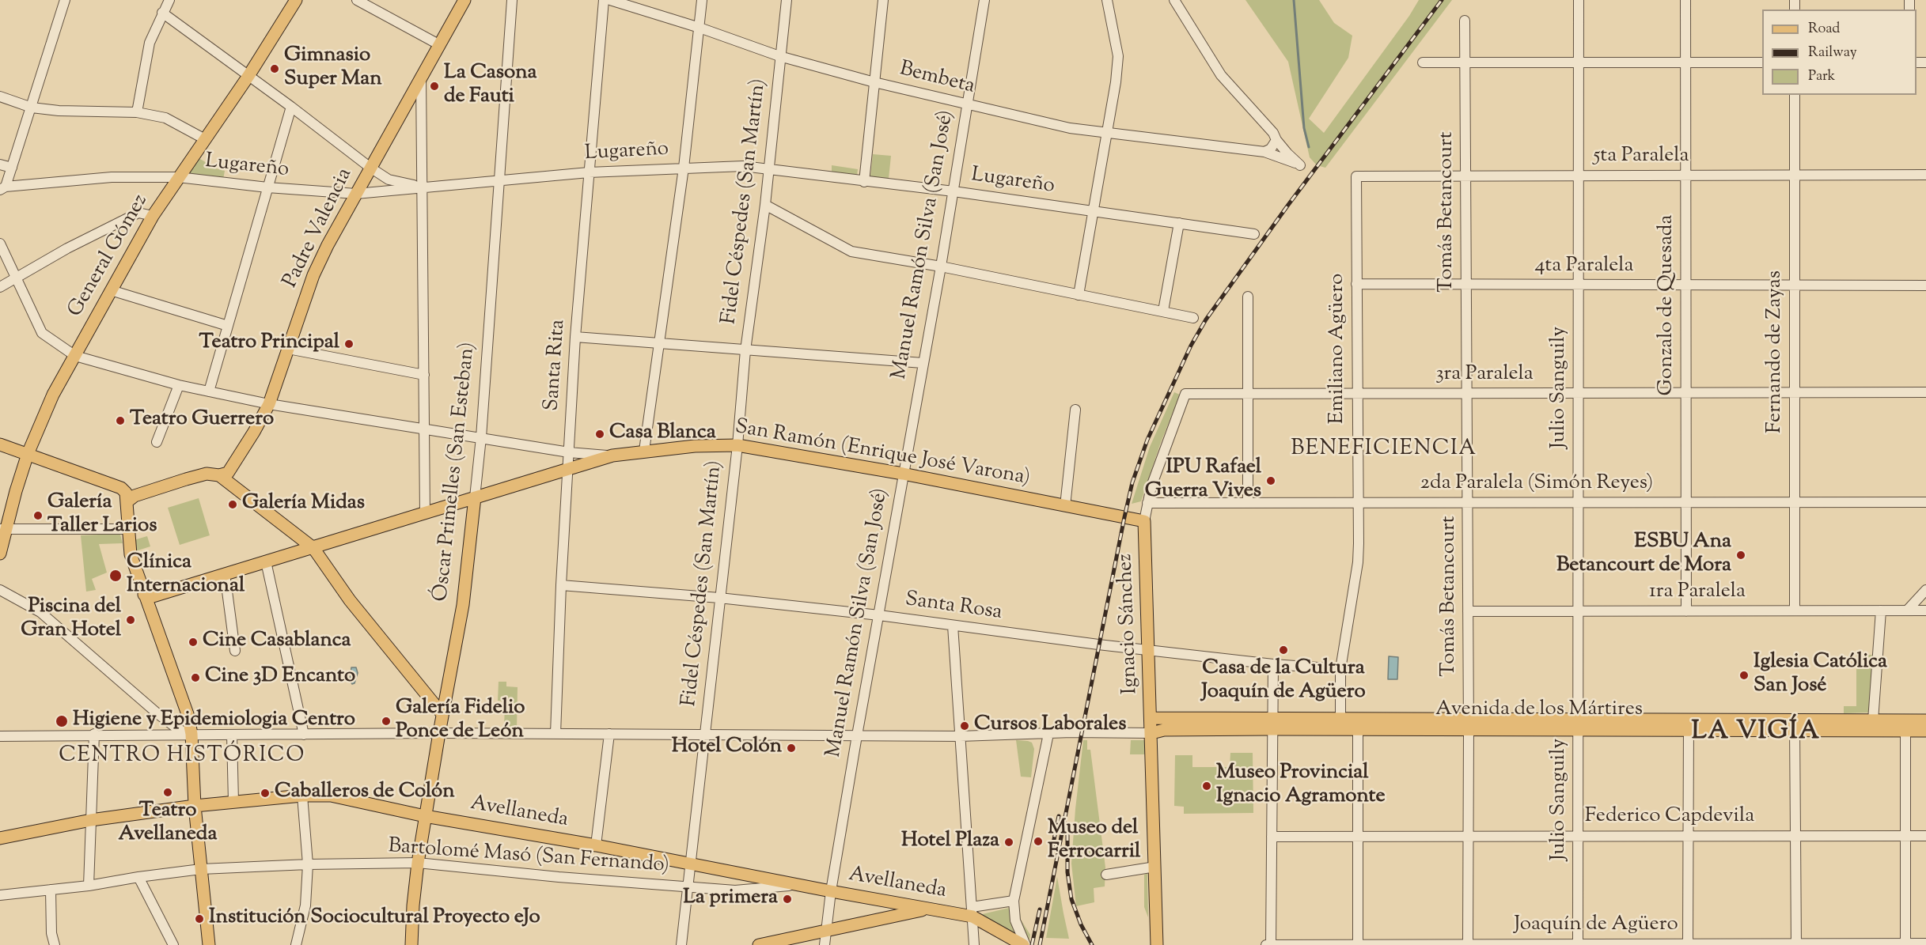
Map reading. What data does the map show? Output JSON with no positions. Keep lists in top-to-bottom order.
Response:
{
  "streets": {
    "main road": [
      "Padre Valencia",
      "General Gómez",
      "San Ramón (Enrique José Varona)",
      "Óscar Primelles (San Esteban)",
      "Ignacio Sánchez",
      "Avenida de los Mártires",
      "Avellaneda"
    ],
    "street": [
      "Bembeta",
      "Lugareño",
      "5ta Paralela",
      "Fidel Céspedes (San Martín)",
      "Tomás Betancourt",
      "Manuel Ramón Silva (San José)",
      "4ta Paralela",
      "Gonzalo de Quesada",
      "Emiliano Agüero",
      "Fernando de Zayas",
      "Santa Rita",
      "3ra Paralela",
      "Julio Sanguily",
      "2da Paralela (Simón Reyes)",
      "1ra Paralela",
      "Santa Rosa",
      "Federico Capdevila",
      "Bartolomé Masó (San Fernando)",
      "Joaquín de Agüero"
    ]
  },
  "crossings": [
    ["Bembeta", "Fidel Céspedes (San Martín)"],
    ["Bembeta", "Manuel Ramón Silva (San José)"],
    ["Lugareño", "Fidel Céspedes (San Martín)"],
    ["Lugareño", "Padre Valencia"],
    ["Lugareño", "Manuel Ramón Silva (San José)"],
    ["Lugareño", "General Gómez"],
    ["Lugareño", "Santa Rita"],
    ["Lugareño", "Óscar Primelles (San Esteban)"],
    ["5ta Paralela", "Tomás Betancourt"],
    ["5ta Paralela", "Gonzalo de Quesada"],
    ["5ta Paralela", "Emiliano Agüero"],
    ["5ta Paralela", "Fernando de Zayas"],
    ["5ta Paralela", "Julio Sanguily"],
    ["Fidel Céspedes (San Martín)", "San Ramón (Enrique José Varona)"],
    ["Fidel Céspedes (San Martín)", "Santa Rosa"],
    ["Fidel Céspedes (San Martín)", "Avellaneda"],
    ["Fidel Céspedes (San Martín)", "Bartolomé Masó (San Fernando)"],
    ["Tomás Betancourt", "4ta Paralela"],
    ["Tomás Betancourt", "3ra Paralela"],
    ["Tomás Betancourt", "2da Paralela (Simón Reyes)"],
    ["Tomás Betancourt", "1ra Paralela"],
    ["Tomás Betancourt", "Avenida de los Mártires"],
    ["Tomás Betancourt", "Federico Capdevila"],
    ["Tomás Betancourt", "Joaquín de Agüero"],
    ["Manuel Ramón Silva (San José)", "San Ramón (Enrique José Varona)"],
    ["Manuel Ramón Silva (San José)", "Santa Rosa"],
    ["Manuel Ramón Silva (San José)", "Avellaneda"],
    ["4ta Paralela", "Gonzalo de Quesada"],
    ["4ta Paralela", "Emiliano Agüero"],
    ["4ta Paralela", "Fernando de Zayas"],
    ["4ta Paralela", "Julio Sanguily"],
    ["Gonzalo de Quesada", "3ra Paralela"],
    ["Gonzalo de Quesada", "2da Paralela (Simón Reyes)"],
    ["Gonzalo de Quesada", "1ra Paralela"],
    ["Emiliano Agüero", "3ra Paralela"],
    ["Emiliano Agüero", "2da Paralela (Simón Reyes)"],
    ["Emiliano Agüero", "Santa Rosa"],
    ["Emiliano Agüero", "Avenida de los Mártires"],
    ["Fernando de Zayas", "3ra Paralela"],
    ["Fernando de Zayas", "2da Paralela (Simón Reyes)"],
    ["Fernando de Zayas", "1ra Paralela"],
    ["Santa Rita", "San Ramón (Enrique José Varona)"],
    ["Santa Rita", "Santa Rosa"],
    ["3ra Paralela", "Julio Sanguily"],
    ["3ra Paralela", "Ignacio Sánchez"],
    ["Julio Sanguily", "2da Paralela (Simón Reyes)"],
    ["Julio Sanguily", "1ra Paralela"],
    ["Julio Sanguily", "Avenida de los Mártires"],
    ["Julio Sanguily", "Federico Capdevila"],
    ["Julio Sanguily", "Joaquín de Agüero"],
    ["San Ramón (Enrique José Varona)", "Óscar Primelles (San Esteban)"],
    ["San Ramón (Enrique José Varona)", "Ignacio Sánchez"],
    ["Óscar Primelles (San Esteban)", "Avellaneda"],
    ["Óscar Primelles (San Esteban)", "Bartolomé Masó (San Fernando)"],
    ["2da Paralela (Simón Reyes)", "Ignacio Sánchez"],
    ["Santa Rosa", "Ignacio Sánchez"],
    ["Ignacio Sánchez", "Avenida de los Mártires"],
    ["Avellaneda", "Bartolomé Masó (San Fernando)"]
  ],
  "districts": ["BENEFICIENCIA", "LA VIGÍA", "CENTRO HISTÓRICO"],
  "places": [
    "Gimnasio Super Man",
    "La Casona de Fauti",
    "Teatro Principal",
    "Teatro Guerrero",
    "Casa Blanca",
    "IPU Rafael Guerra Vives",
    "Galería Midas",
    "Galería Taller Larios",
    "ESBU Ana Betancourt de Mora",
    "Clínica Internacional",
    "Piscina del Gran Hotel",
    "Cine Casablanca",
    "Casa de la Cultura Joaquín de Agüero",
    "Iglesia Católica San José",
    "Cine 3D Encanto",
    "Higiene y Epidemiologia Centro",
    "Galería Fidelio Ponce de León",
    "Cursos Laborales",
    "Hotel Colón",
    "Museo Provincial Ignacio Agramonte",
    "Teatro Avellaneda",
    "Caballeros de Colón",
    "Museo del Ferrocarril",
    "Hotel Plaza",
    "La primera",
    "Institución Sociocultural Proyecto eJo"
  ],
  "legend": ["Road", "Railway", "Park"]
}
